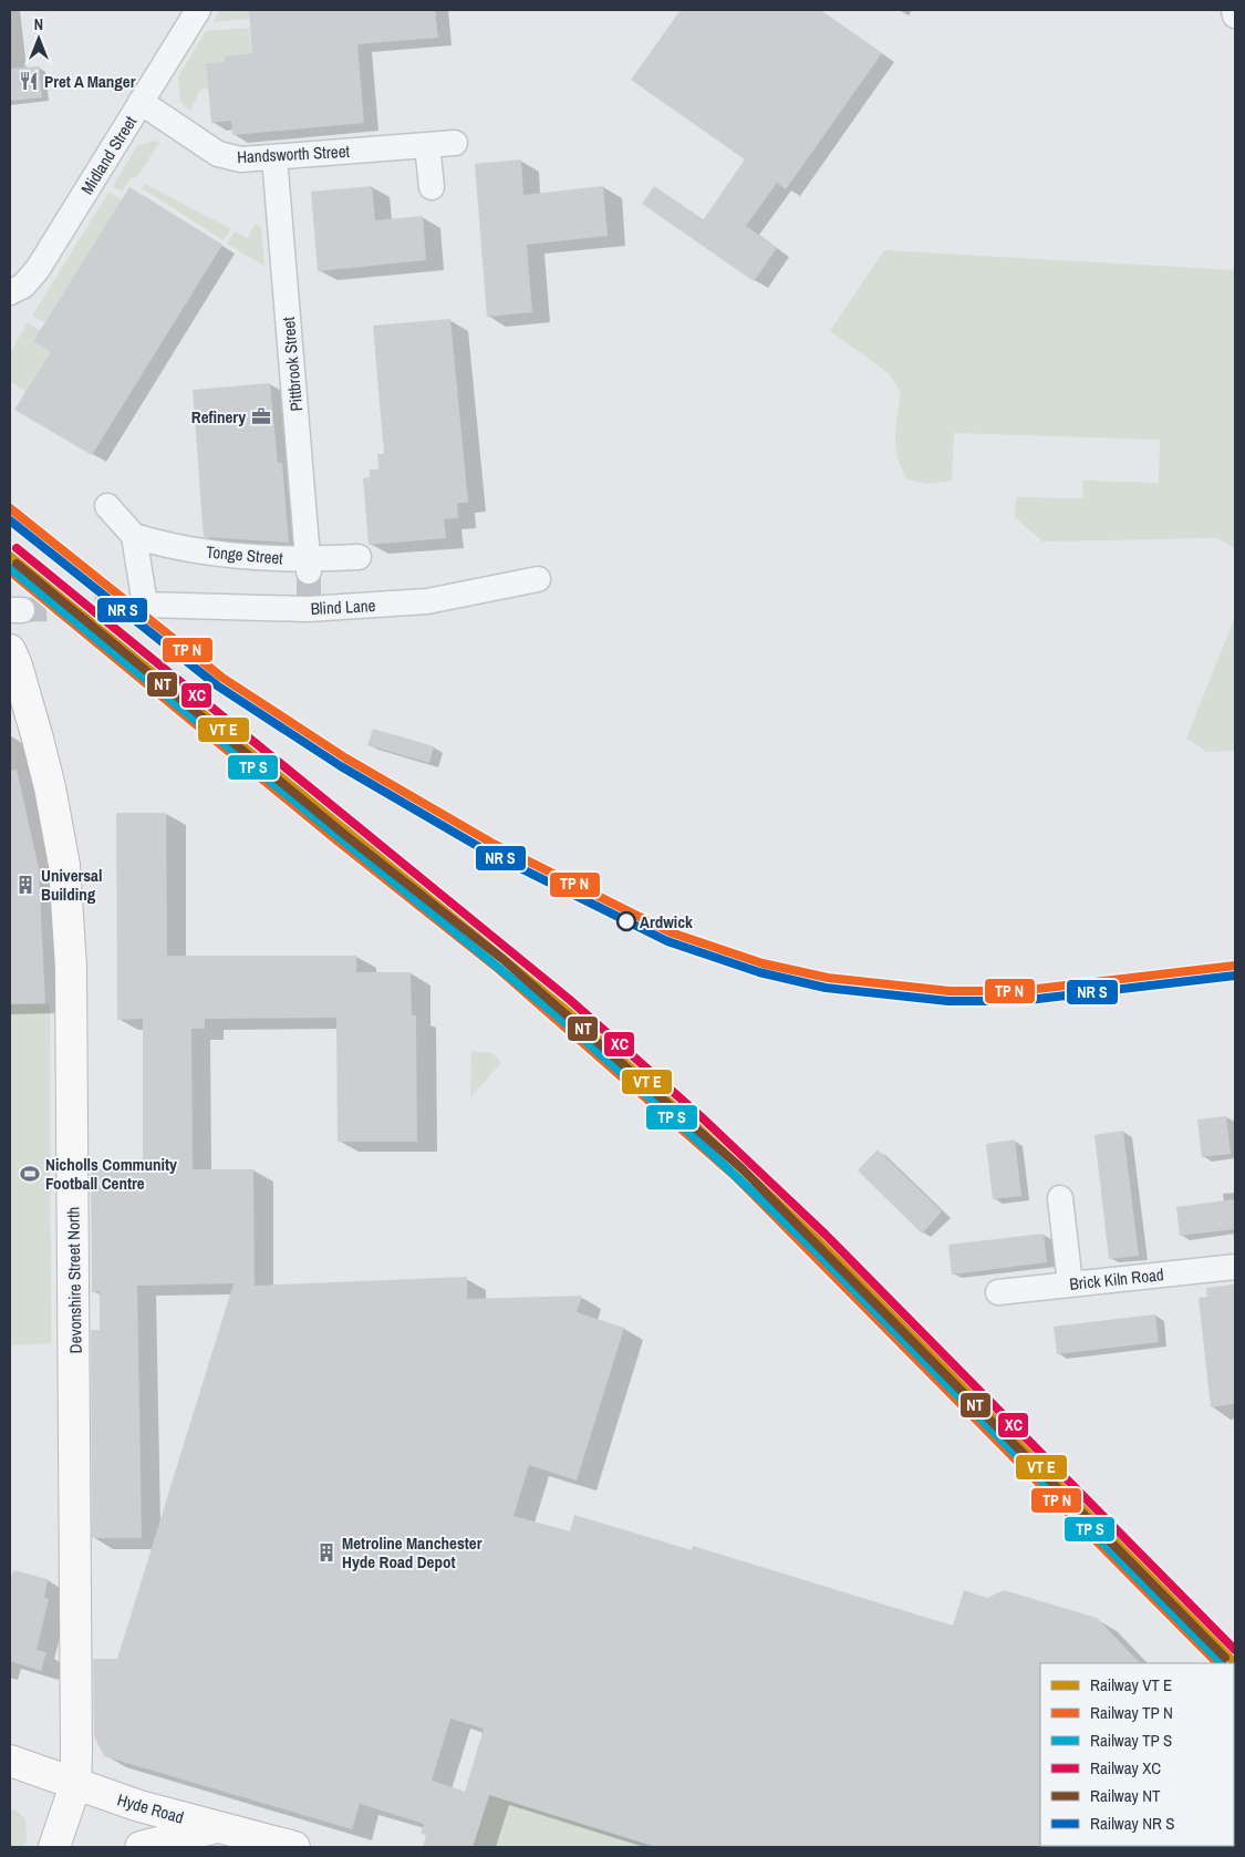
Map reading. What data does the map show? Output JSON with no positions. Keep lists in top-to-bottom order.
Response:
{
  "streets": {
    "highway": ["Devonshire Street North", "Hyde Road"],
    "street": [
      "Handsworth Street",
      "Midland Street",
      "Pittbrook Street",
      "Tonge Street",
      "Blind Lane",
      "Brick Kiln Road"
    ]
  },
  "crossings": [
    ["Handsworth Street", "Midland Street"],
    ["Handsworth Street", "Pittbrook Street"],
    ["Pittbrook Street", "Tonge Street"],
    ["Tonge Street", "Blind Lane"],
    ["Devonshire Street North", "Hyde Road"]
  ],
  "places": {
    "restaurant": ["Pret A Manger"],
    "office": ["Refinery"],
    "building": ["Universal Building", "Metroline Manchester Hyde Road Depot"],
    "other": ["Ardwick"],
    "sports": ["Nicholls Community Football Centre"]
  },
  "lines": ["rail line XC", "rail line NT"],
  "legend": [
    "Railway VT E",
    "Railway TP N",
    "Railway TP S",
    "Railway XC",
    "Railway NT",
    "Railway NR S"
  ],
  "north": "top"
}
